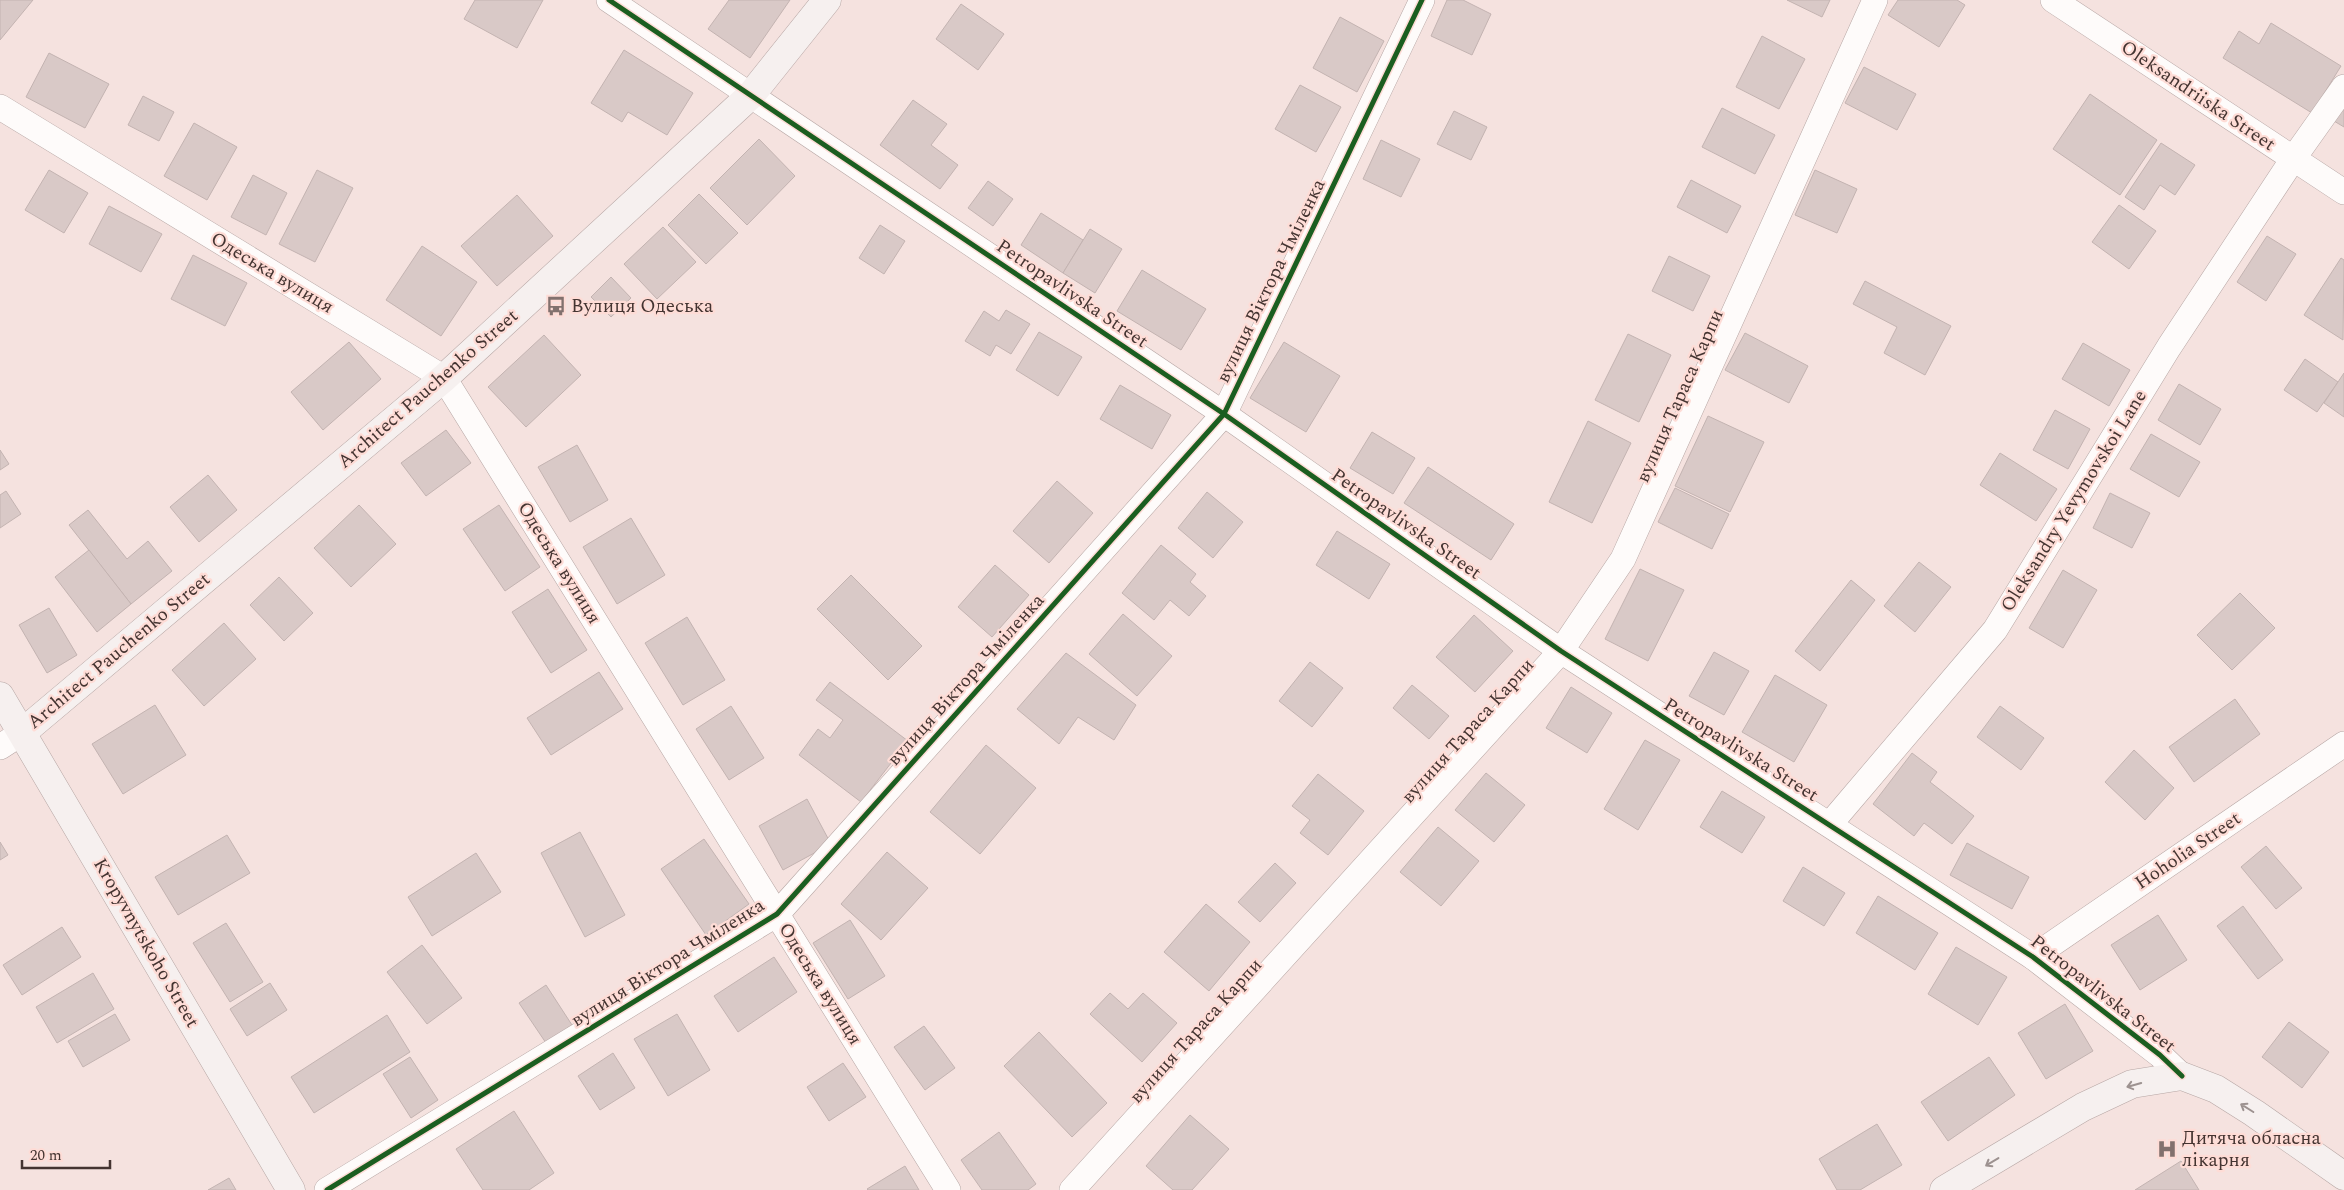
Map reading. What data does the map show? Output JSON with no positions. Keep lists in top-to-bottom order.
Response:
{
  "streets": {
    "street": [
      "Oleksandriiska Street",
      "Одеська вулиця",
      "вулиця Віктора Чміленка",
      "Petropavlivska Street",
      "Architect Pauchenko Street",
      "вулиця Тараса Карпи",
      "Oleksandry Yevymovskoi Lane",
      "Hoholia Street",
      "Kropyvnytskoho Street"
    ]
  },
  "crossings": [
    ["Oleksandriiska Street", "Oleksandry Yevymovskoi Lane"],
    ["Одеська вулиця", "вулиця Віктора Чміленка"],
    ["Одеська вулиця", "Architect Pauchenko Street"],
    ["вулиця Віктора Чміленка", "Petropavlivska Street"],
    ["Petropavlivska Street", "Architect Pauchenko Street"],
    ["Petropavlivska Street", "вулиця Тараса Карпи"],
    ["Petropavlivska Street", "Oleksandry Yevymovskoi Lane"],
    ["Petropavlivska Street", "Hoholia Street"],
    ["Architect Pauchenko Street", "Kropyvnytskoho Street"]
  ],
  "places": {
    "bus stop": ["Вулиця Одеська"],
    "hospital": ["Дитяча обласна лікарня"]
  },
  "scale_bar": "20 m"
}
